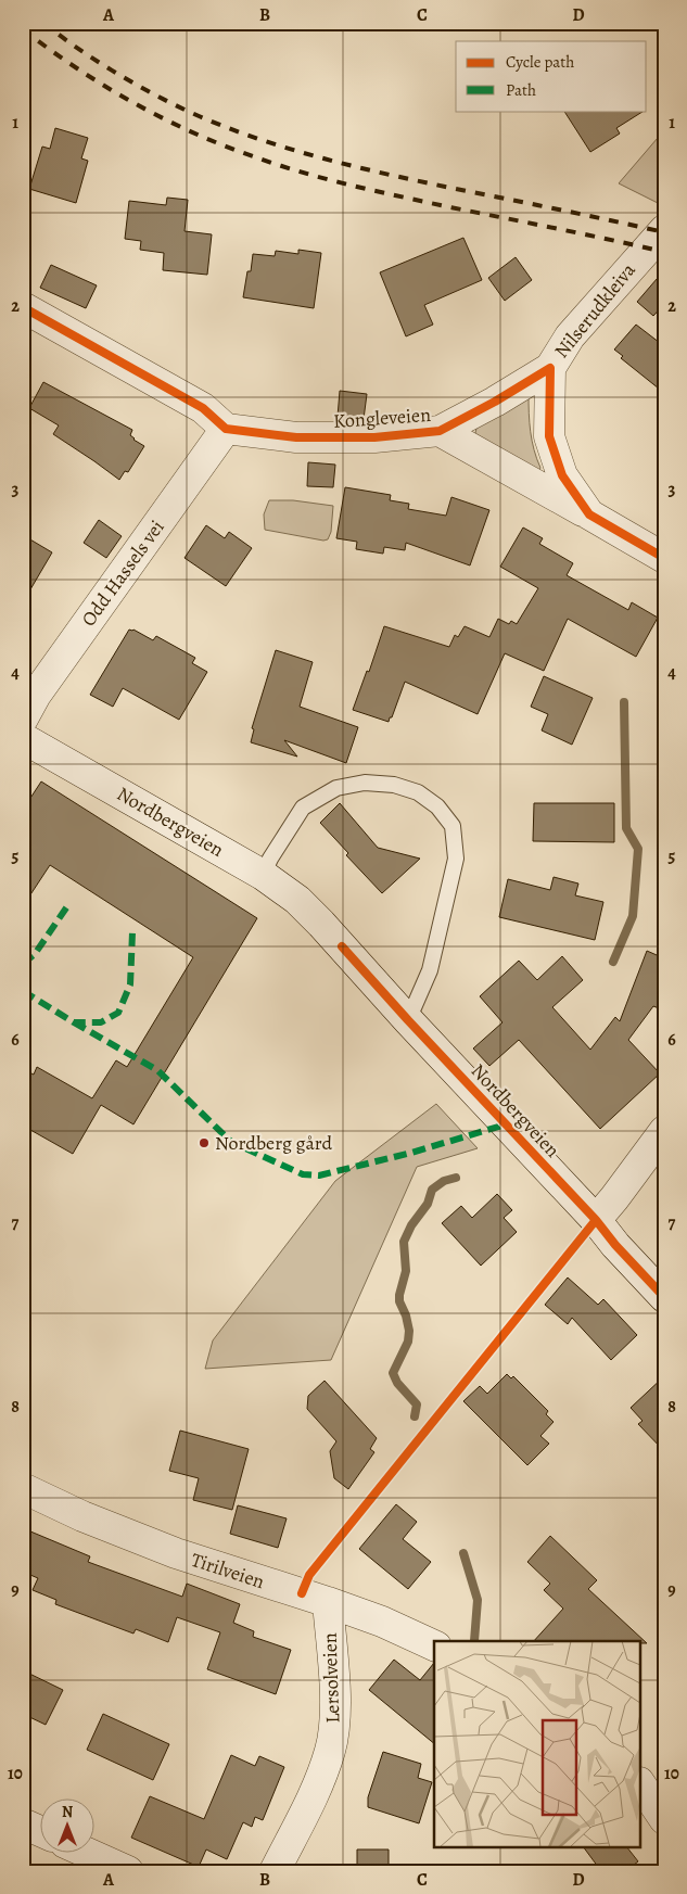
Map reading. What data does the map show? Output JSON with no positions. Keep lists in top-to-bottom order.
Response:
{
  "streets": {
    "street": [
      "Nilserudkleiva",
      "Kongleveien",
      "Odd Hassels vei",
      "Nordbergveien",
      "Tirilveien",
      "Lersolveien"
    ]
  },
  "crossings": [
    ["Nilserudkleiva", "Kongleveien"],
    ["Kongleveien", "Odd Hassels vei"],
    ["Tirilveien", "Lersolveien"]
  ],
  "places": ["Nordberg gård"],
  "legend": ["Cycle path", "Path"],
  "north": "top",
  "grid": {
    "columns": [
      "A",
      "B",
      "C",
      "D"
    ],
    "rows": [
      "1",
      "2",
      "3",
      "4",
      "5",
      "6",
      "7",
      "8",
      "9",
      "10"
    ]
  }
}
